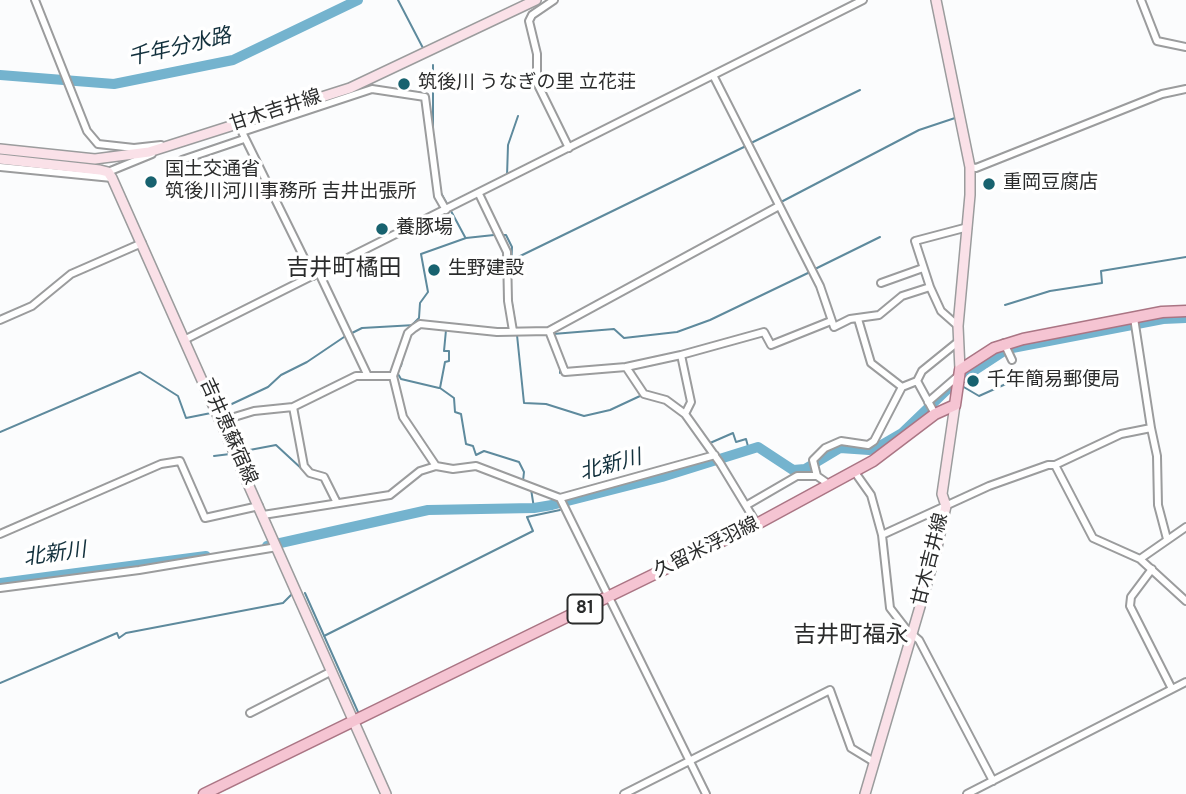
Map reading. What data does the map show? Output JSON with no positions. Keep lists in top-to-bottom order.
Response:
{
  "streets": {
    "main road": [
      "甘木吉井線",
      "吉井恵蘇宿線",
      "久留米浮羽線",
      "81"
    ]
  },
  "crossings": [
    ["甘木吉井線", "久留米浮羽線"],
    ["吉井恵蘇宿線", "久留米浮羽線"]
  ],
  "districts": ["吉井町橘田", "吉井町福永"],
  "water": ["千年分水路", "北新川"],
  "places": [
    "筑後川 うなぎの里 立花荘",
    "国土交通省 筑後川河川事務所 吉井出張所",
    "重岡豆腐店",
    "養豚場",
    "生野建設",
    "千年簡易郵便局"
  ]
}
